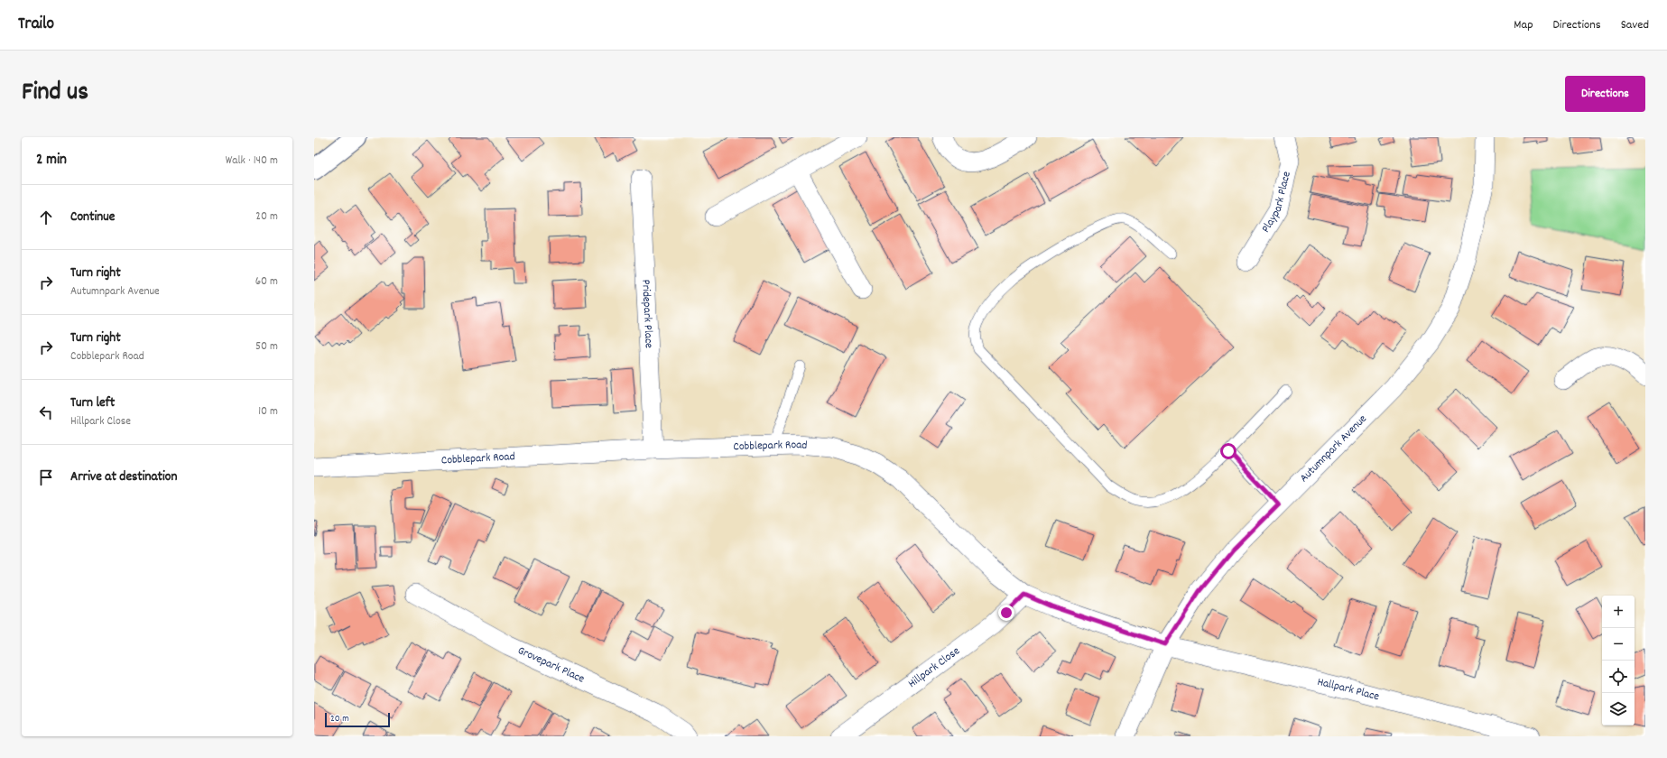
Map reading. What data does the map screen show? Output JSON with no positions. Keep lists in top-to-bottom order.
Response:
{
  "streets": {
    "street": [
      "Playpark Place",
      "Pridepark Place",
      "Cobblepark Road",
      "Autumnpark Avenue",
      "Grovepark Place",
      "Hillpark Close",
      "Hallpark Place"
    ]
  },
  "crossings": [
    ["Pridepark Place", "Cobblepark Road"],
    ["Cobblepark Road", "Autumnpark Avenue"],
    ["Cobblepark Road", "Hillpark Close"],
    ["Cobblepark Road", "Hallpark Place"],
    ["Autumnpark Avenue", "Hallpark Place"]
  ],
  "scale_bar": "20 m",
  "page": {
    "header": "Trailo",
    "nav": ["Map", "Directions", "Saved"],
    "title": "Find us",
    "buttons": "Directions",
    "heading": ["2 min", "Walk · 140 m"],
    "list": [
      ["Continue", "20 m"],
      ["Turn right", "Autumnpark Avenue", "60 m"],
      ["Turn right", "Cobblepark Road", "50 m"],
      ["Turn left", "Hillpark Close", "10 m"],
      "Arrive at destination"
    ],
    "map_buttons": ["+", "−"],
    "scale": "20 m"
  }
}
